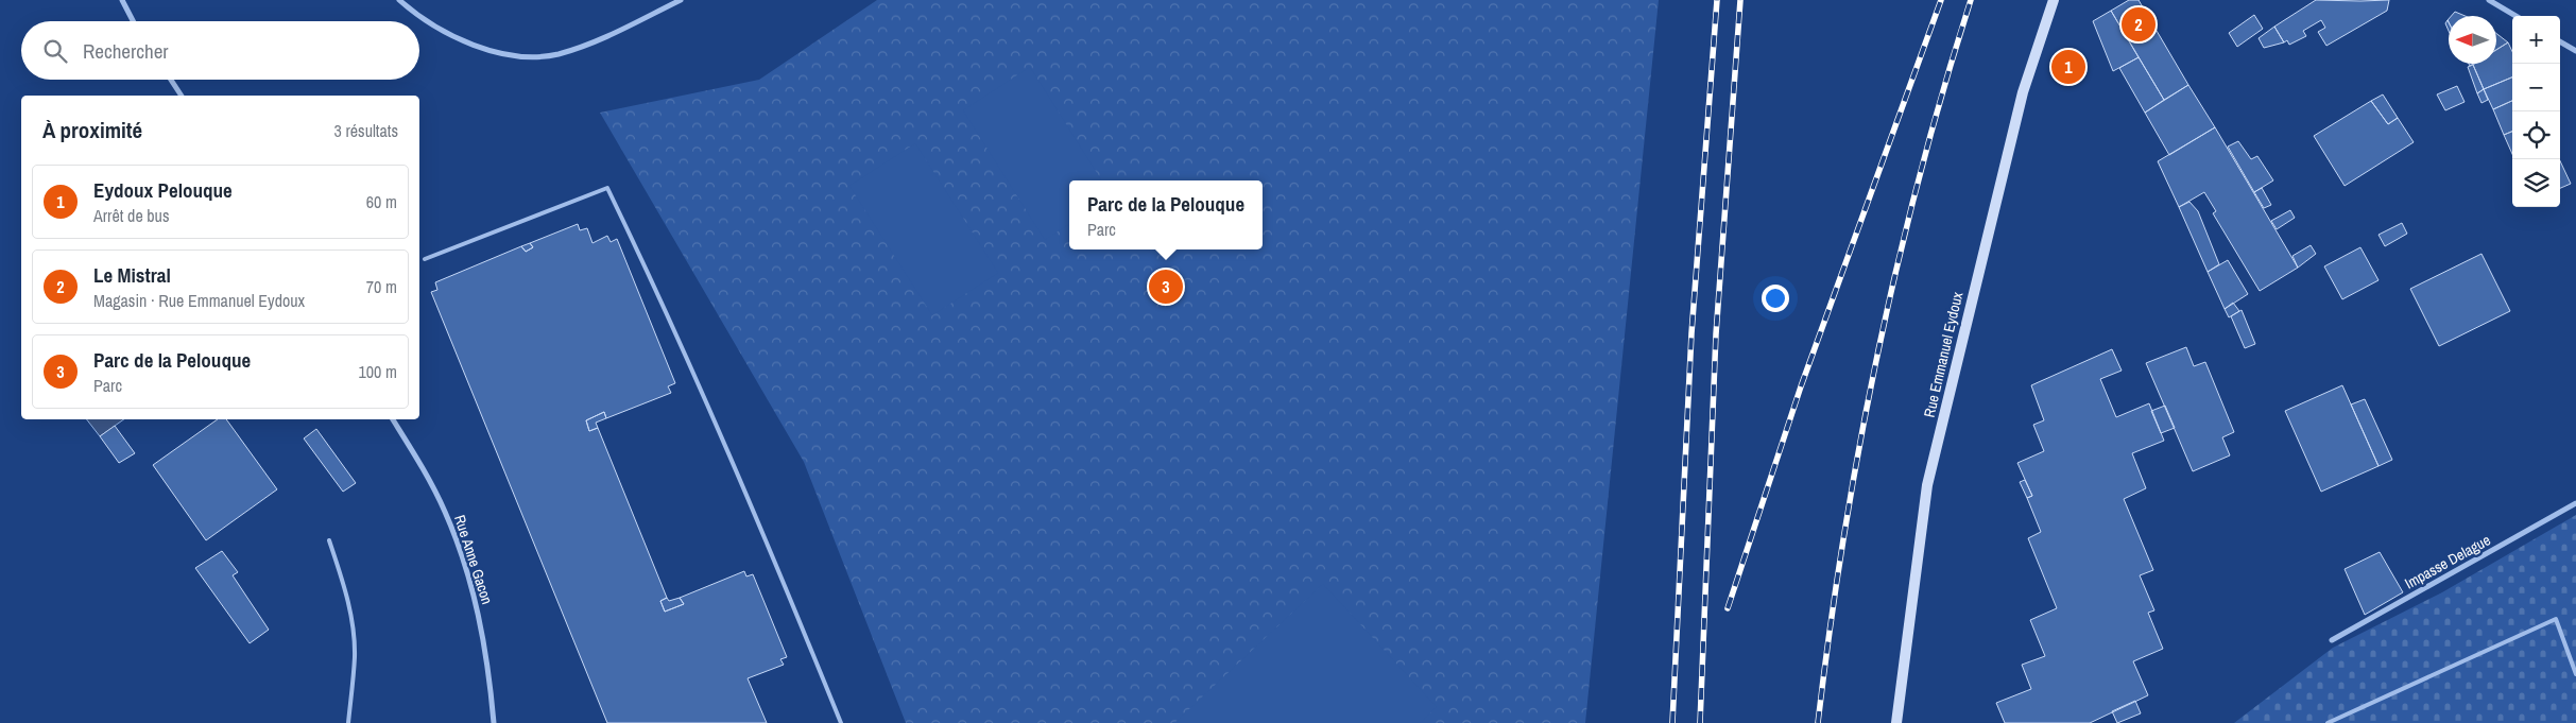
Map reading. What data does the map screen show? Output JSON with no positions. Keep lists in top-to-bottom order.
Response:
{
  "streets": {
    "street": ["Rue Emmanuel Eydoux", "Rue Anne Gacon", "Impasse Delague"]
  },
  "north": "left",
  "page": {
    "pins": ["2", "1", "3"],
    "map_buttons": ["+", "−"],
    "search": "Rechercher",
    "heading": ["À proximité", "3 résultats"],
    "list": [
      {
        "mark": "1",
        "name": "Eydoux Pelouque",
        "note": "Arrêt de bus",
        "value": "60 m"
      },
      {
        "mark": "2",
        "name": "Le Mistral",
        "note": "Magasin · Rue Emmanuel Eydoux",
        "value": "70 m"
      },
      {
        "mark": "3",
        "name": "Parc de la Pelouque",
        "note": "Parc",
        "value": "100 m"
      }
    ],
    "popup": ["Parc de la Pelouque", "Parc"]
  }
}
